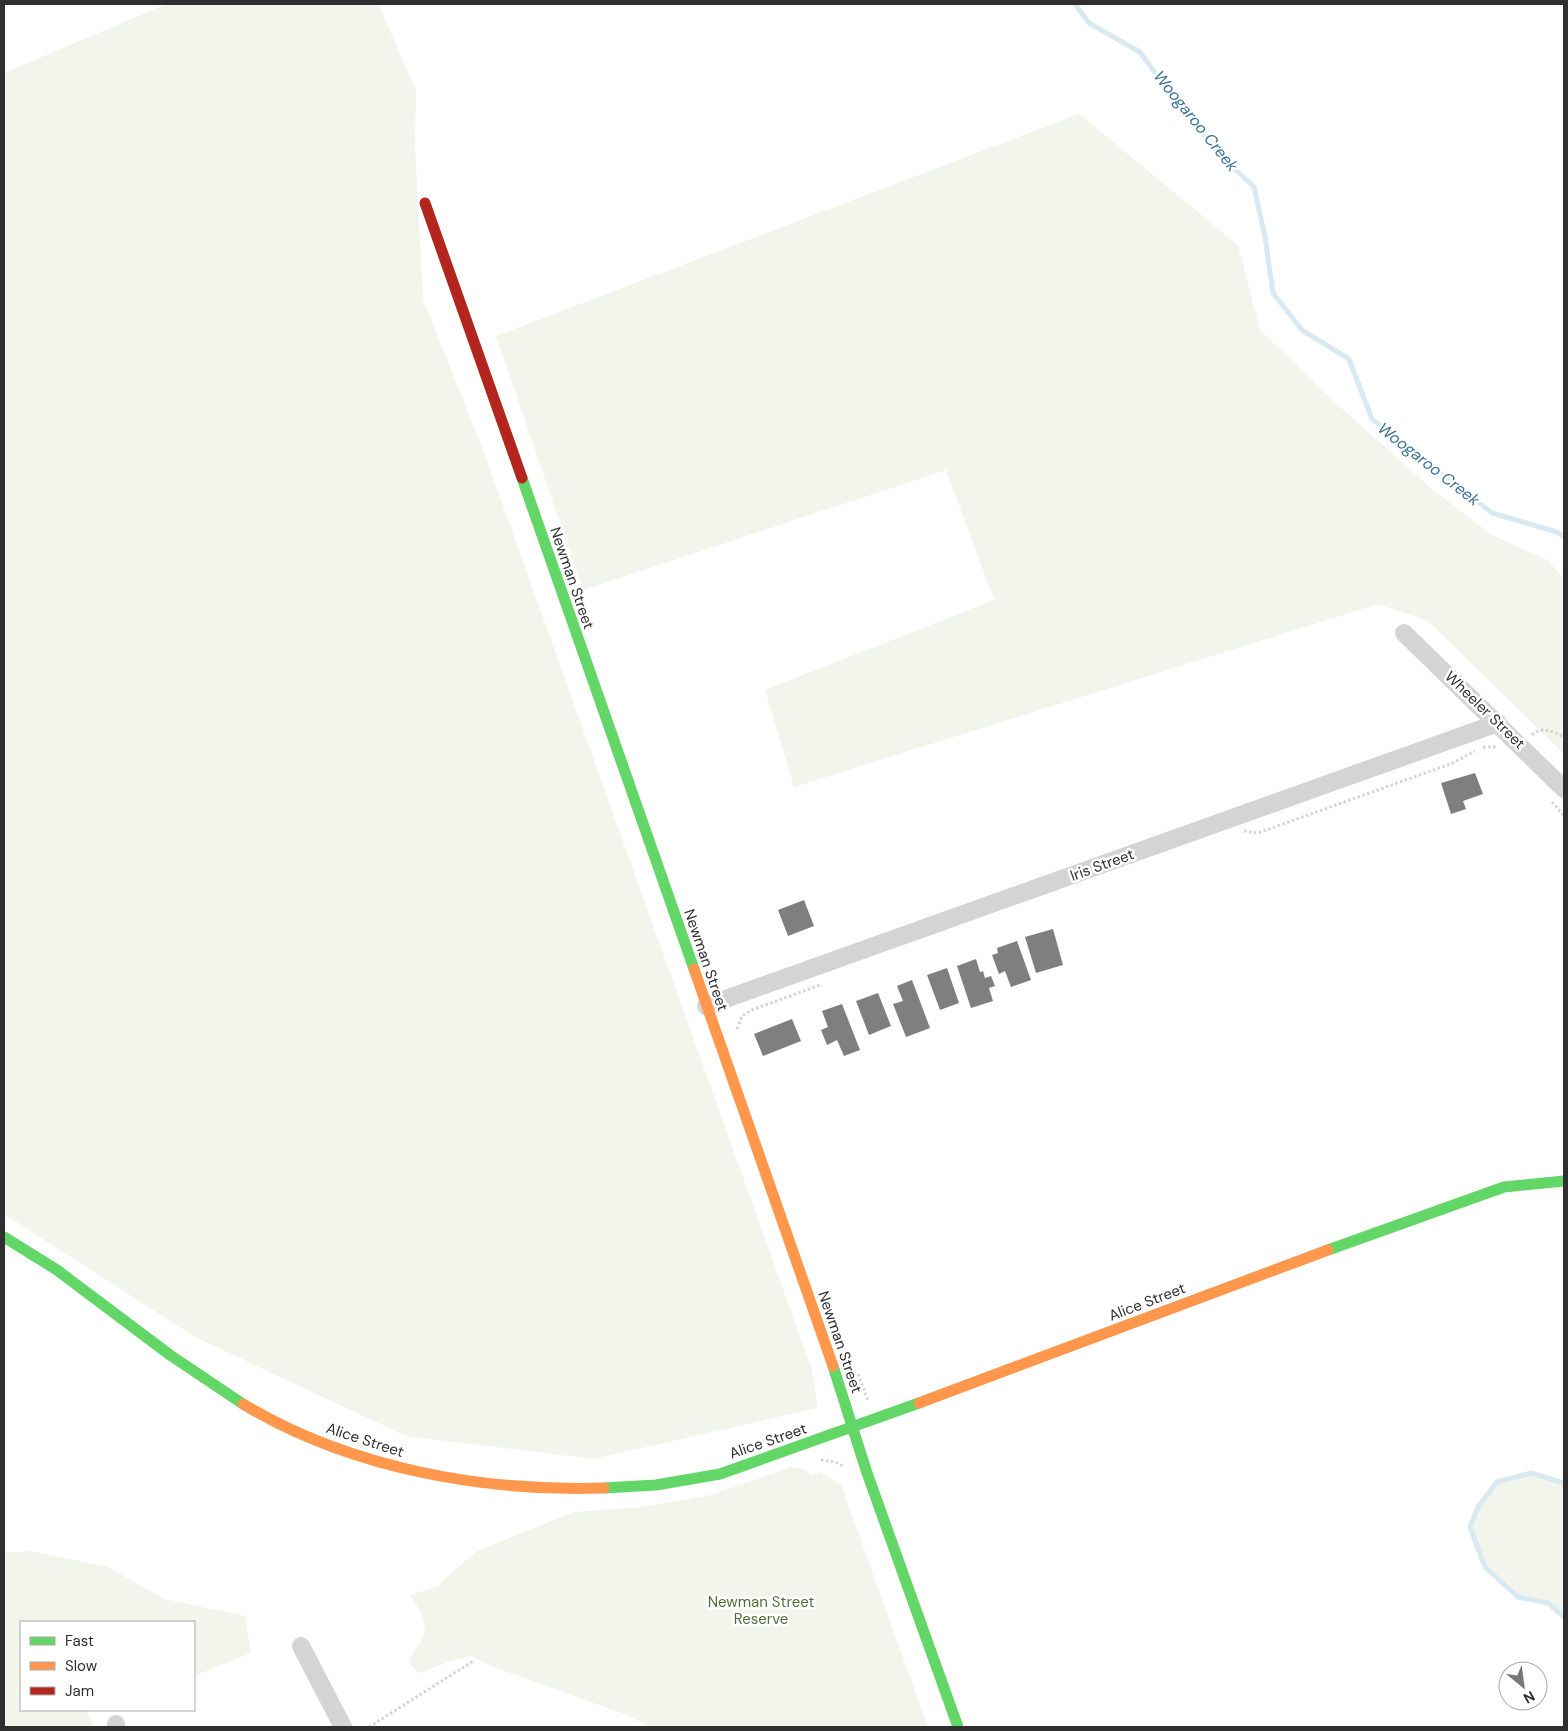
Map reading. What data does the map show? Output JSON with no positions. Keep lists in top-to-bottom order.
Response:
{
  "streets": {
    "street": [
      "Newman Street",
      "Wheeler Street",
      "Iris Street",
      "Alice Street"
    ]
  },
  "crossings": [
    ["Newman Street", "Iris Street"],
    ["Newman Street", "Alice Street"],
    ["Wheeler Street", "Iris Street"]
  ],
  "water": ["Woogaroo Creek"],
  "parks": ["Newman Street Reserve"],
  "legend": ["Fast", "Slow", "Jam"],
  "north": "bottom right"
}
